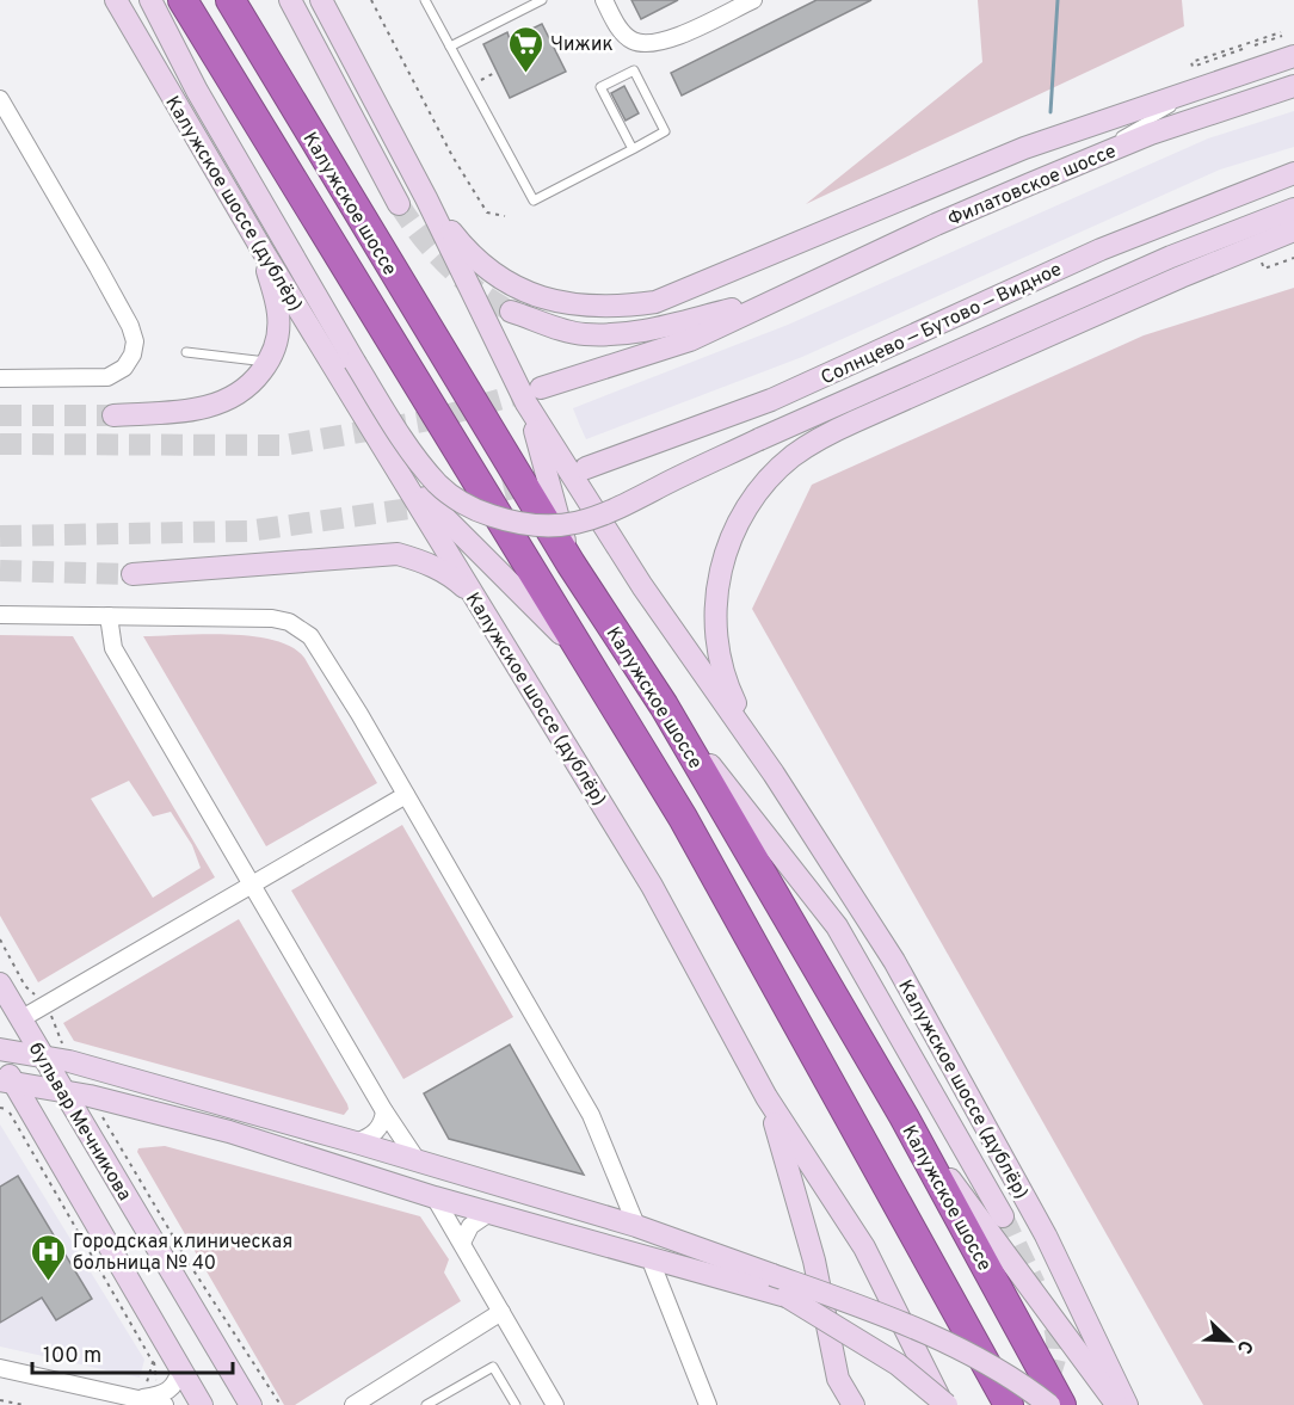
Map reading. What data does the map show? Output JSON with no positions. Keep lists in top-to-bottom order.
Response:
{
  "streets": {
    "highway": ["Калужское шоссе"],
    "main road": [
      "Филатовское шоссе",
      "Калужское шоссе (дублёр)",
      "Солнцево — Бутово — Видное",
      "бульвар Мечникова"
    ]
  },
  "places": {
    "supermarket": ["Чижик"],
    "hospital": ["Городская клиническая больница № 40"]
  },
  "scale_bar": "100 m",
  "north": "bottom right"
}
